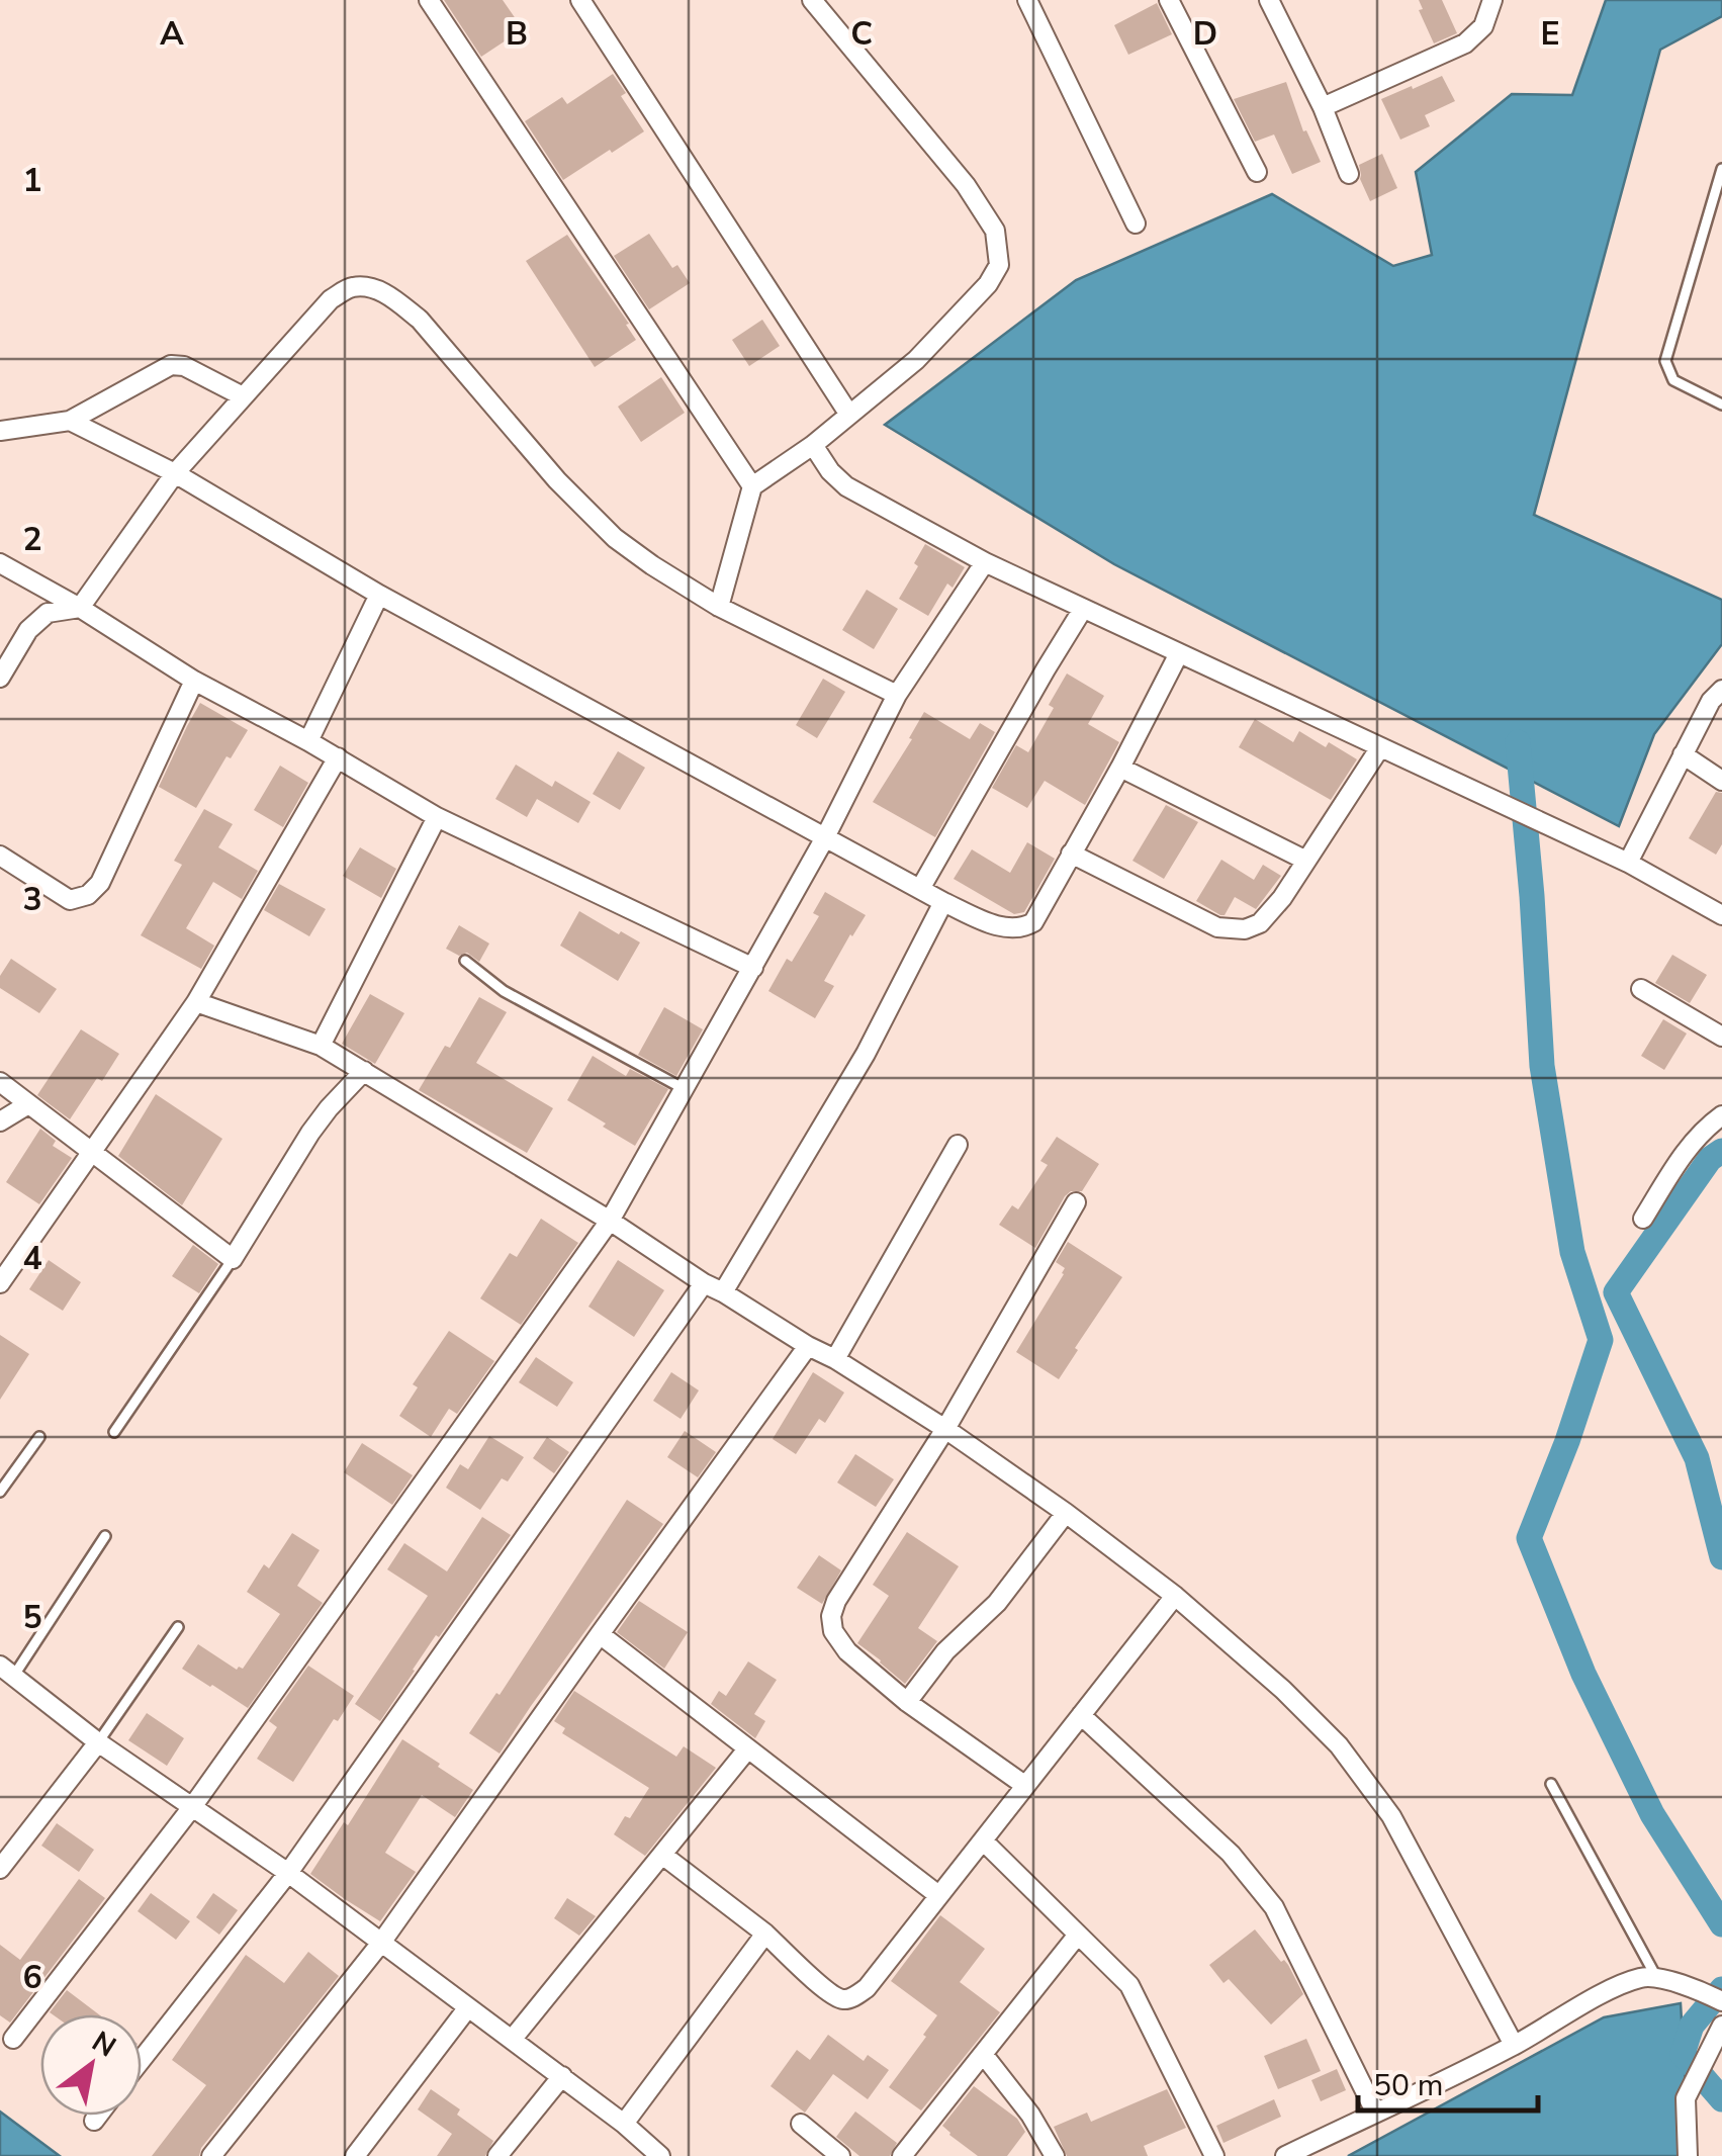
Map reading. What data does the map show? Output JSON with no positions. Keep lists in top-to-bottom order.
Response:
{
  "scale_bar": "50 m",
  "north": "top right",
  "grid": {
    "columns": [
      "A",
      "B",
      "C",
      "D",
      "E"
    ],
    "rows": [
      "1",
      "2",
      "3",
      "4",
      "5",
      "6"
    ]
  }
}
